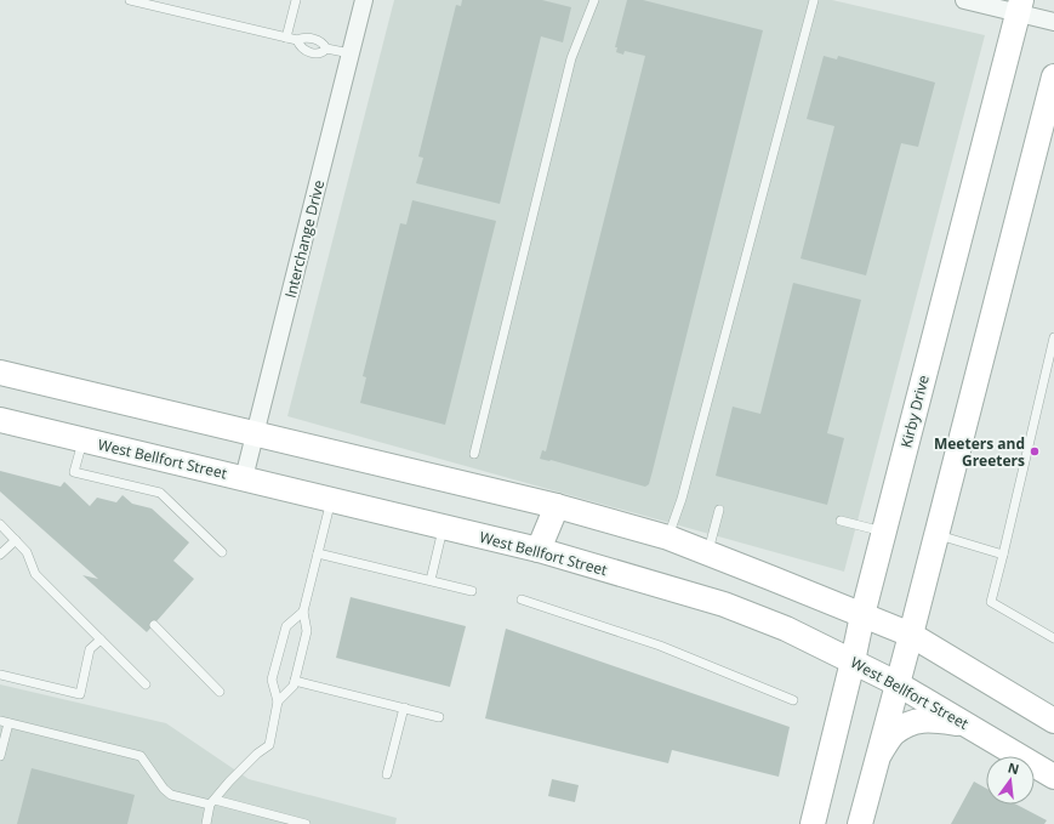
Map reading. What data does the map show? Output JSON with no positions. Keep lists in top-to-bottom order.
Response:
{
  "streets": {
    "main road": ["Kirby Drive", "West Bellfort Street"],
    "street": ["Interchange Drive"]
  },
  "crossings": [
    ["Interchange Drive", "West Bellfort Street"],
    ["Kirby Drive", "West Bellfort Street"]
  ],
  "places": ["Meeters and Greeters"],
  "north": "top"
}
